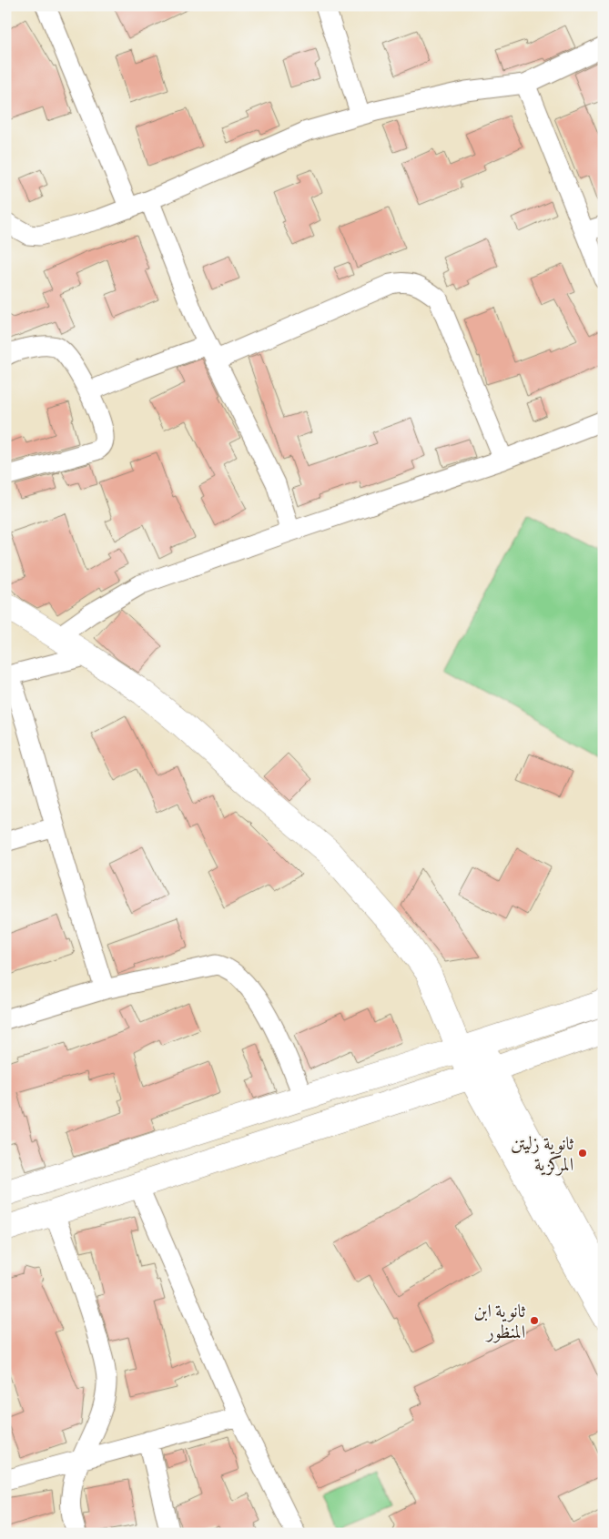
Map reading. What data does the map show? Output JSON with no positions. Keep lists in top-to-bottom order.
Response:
{
  "places": ["ثانوية زليتن المركزية", "ثانوية ابن المنظور"]
}
